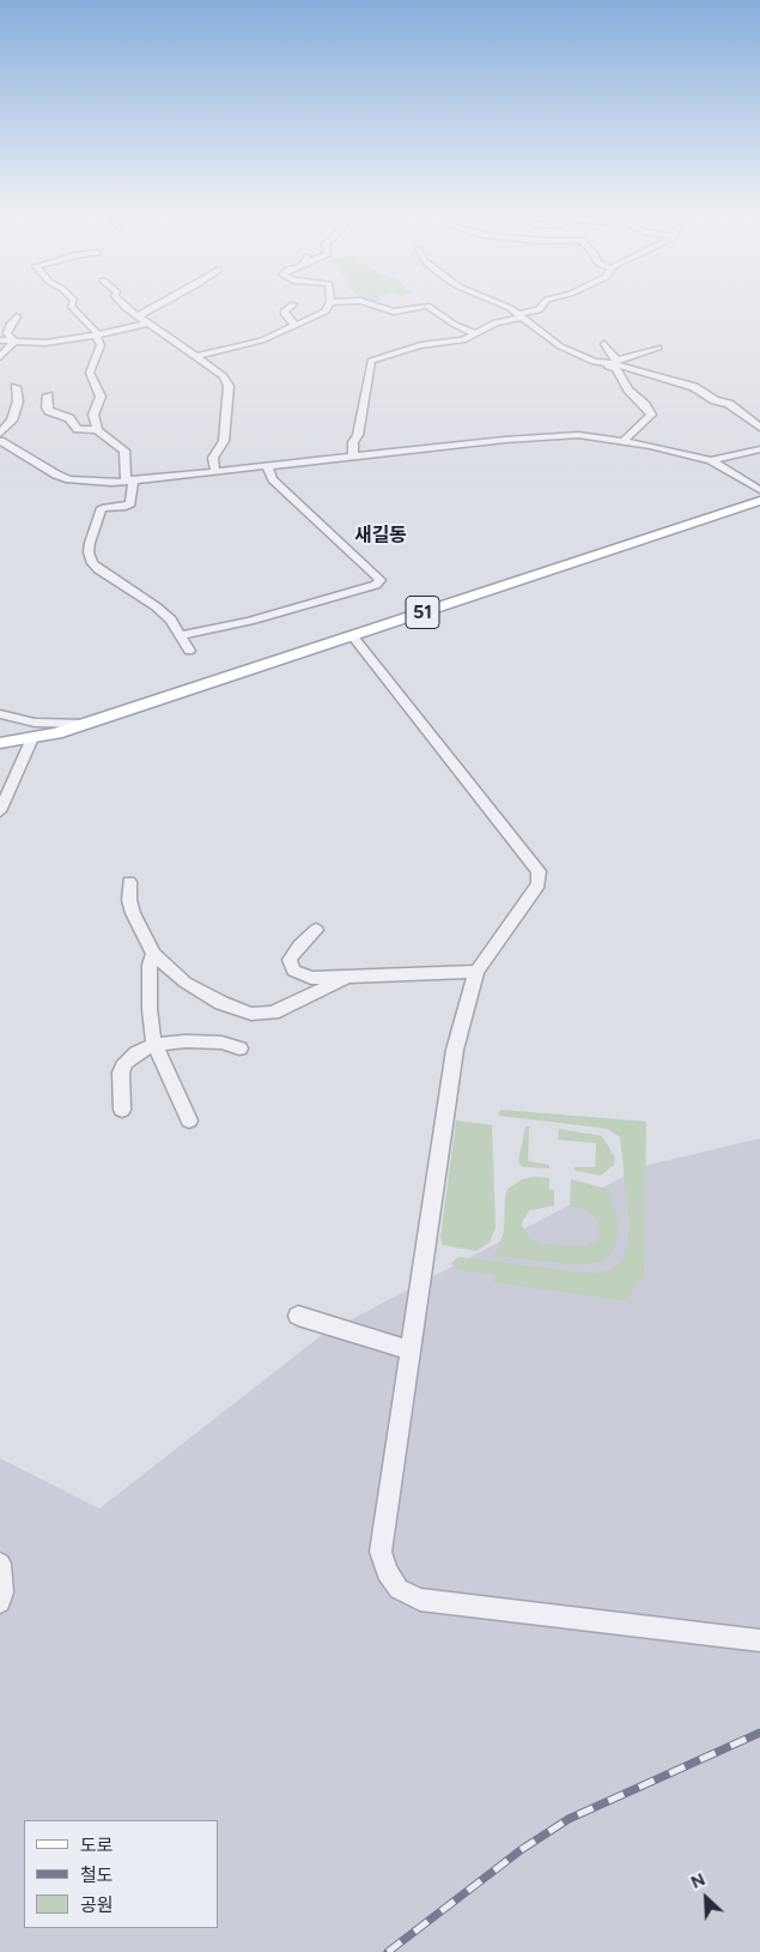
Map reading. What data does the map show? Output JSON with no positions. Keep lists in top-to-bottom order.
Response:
{
  "streets": {
    "main road": ["51"]
  },
  "districts": ["새길동"],
  "legend": ["도로", "철도", "공원"],
  "north": "top left"
}
